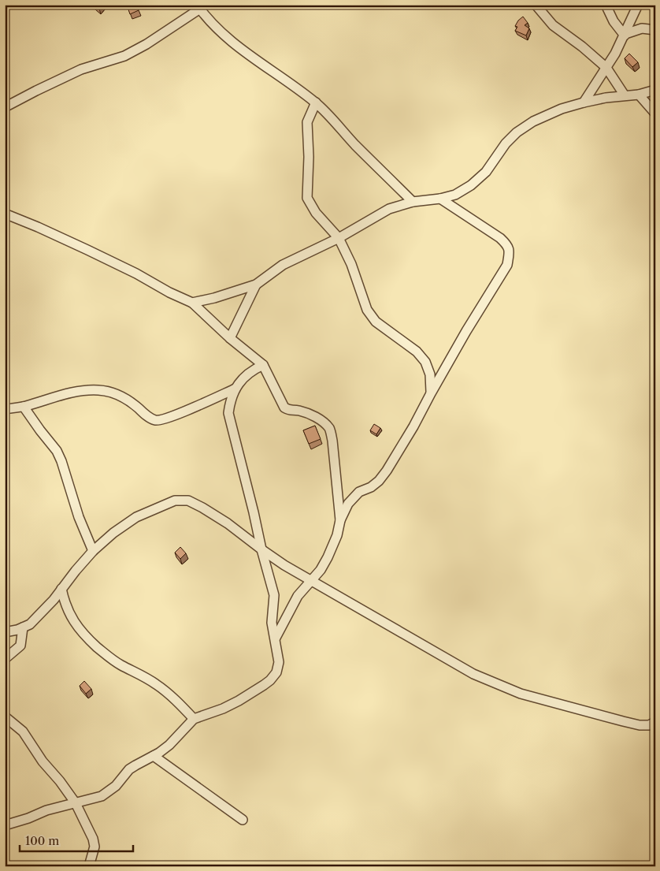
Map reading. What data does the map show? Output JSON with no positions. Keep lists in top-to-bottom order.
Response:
{
  "scale_bar": "100 m"
}
